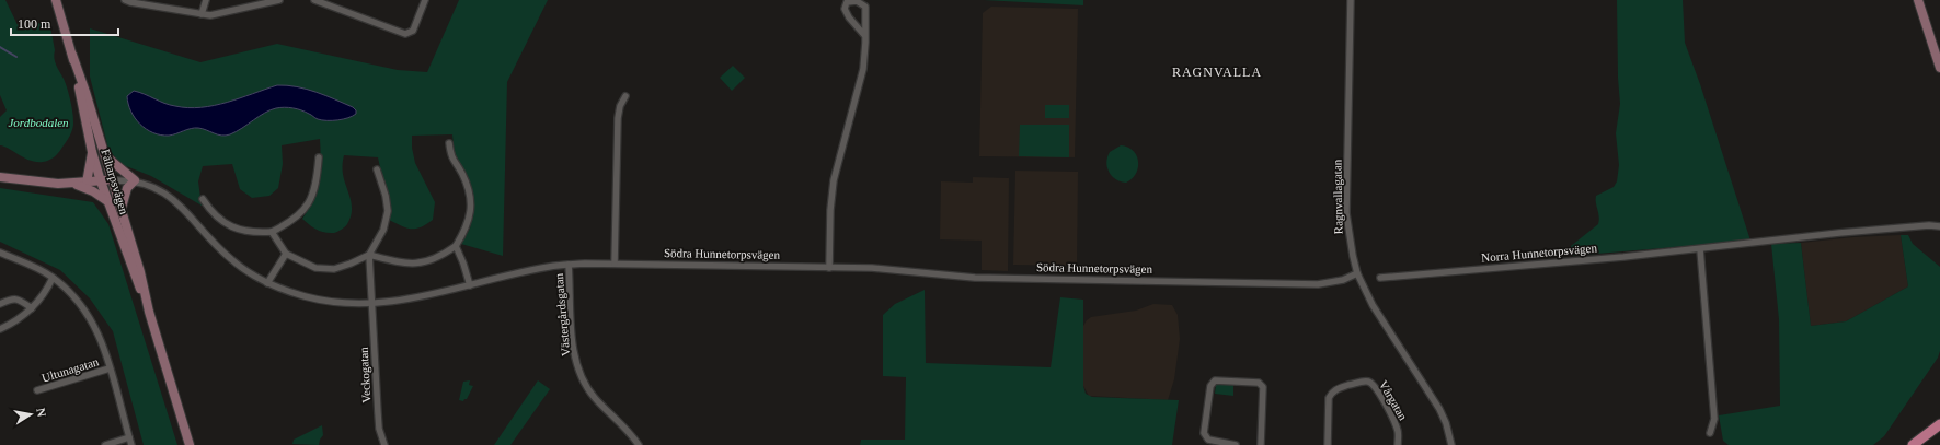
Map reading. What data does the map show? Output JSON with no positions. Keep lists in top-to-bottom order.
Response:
{
  "streets": {
    "main road": ["Fältarpsvägen", "Södra Hunnetorpsvägen"],
    "street": [
      "Ragnvallagatan",
      "Norra Hunnetorpsvägen",
      "Västergårdsgatan",
      "Ultunagatan",
      "Veckogatan",
      "Vårgatan"
    ]
  },
  "crossings": [
    ["Fältarpsvägen", "Södra Hunnetorpsvägen"],
    ["Ragnvallagatan", "Södra Hunnetorpsvägen"],
    ["Södra Hunnetorpsvägen", "Västergårdsgatan"],
    ["Södra Hunnetorpsvägen", "Veckogatan"]
  ],
  "districts": ["RAGNVALLA"],
  "parks": ["Jordbodalen"],
  "scale_bar": "100 m",
  "north": "right"
}
